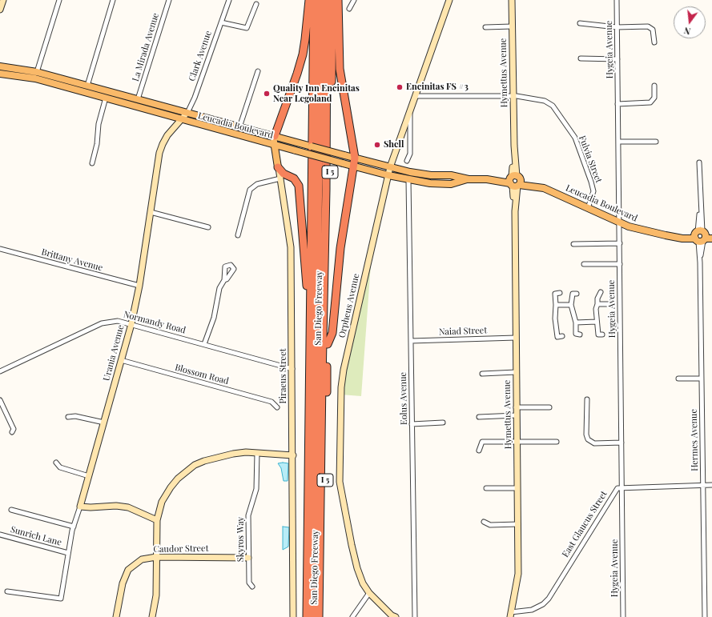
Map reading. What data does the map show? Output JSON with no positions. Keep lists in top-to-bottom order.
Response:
{
  "streets": {
    "highway": ["I 5", "San Diego Freeway"],
    "main road": ["Leucadia Boulevard", "Piraeus Street"],
    "street": [
      "La Mirada Avenue",
      "Hygeia Avenue",
      "Clark Avenue",
      "Hymettus Avenue",
      "Fulvia Street",
      "Brittany Avenue",
      "Orpheus Avenue",
      "Normandy Road",
      "Naiad Street",
      "Urania Avenue",
      "Blossom Road",
      "Eolus Avenue",
      "Hermes Avenue",
      "East Glaucus Street",
      "Sunrich Lane",
      "Skyros Way",
      "Caudor Street"
    ]
  },
  "crossings": [
    ["La Mirada Avenue", "Leucadia Boulevard"],
    ["Hygeia Avenue", "Leucadia Boulevard"],
    ["Hygeia Avenue", "East Glaucus Street"],
    ["Clark Avenue", "Leucadia Boulevard"],
    ["Clark Avenue", "Urania Avenue"],
    ["Hymettus Avenue", "Leucadia Boulevard"],
    ["Hymettus Avenue", "Fulvia Street"],
    ["Hymettus Avenue", "Naiad Street"],
    ["Hymettus Avenue", "East Glaucus Street"],
    ["Leucadia Boulevard", "Fulvia Street"],
    ["Leucadia Boulevard", "Orpheus Avenue"],
    ["Leucadia Boulevard", "Urania Avenue"],
    ["Leucadia Boulevard", "Piraeus Street"],
    ["Leucadia Boulevard", "Eolus Avenue"],
    ["Leucadia Boulevard", "Hermes Avenue"],
    ["Fulvia Street", "Orpheus Avenue"],
    ["Brittany Avenue", "Urania Avenue"],
    ["Normandy Road", "Urania Avenue"],
    ["Normandy Road", "Piraeus Street"],
    ["Naiad Street", "Eolus Avenue"],
    ["Urania Avenue", "Blossom Road"],
    ["Urania Avenue", "Sunrich Lane"],
    ["Skyros Way", "Caudor Street"]
  ],
  "places": ["Encinitas FS #3", "Quality Inn Encinitas Near Legoland", "Shell"],
  "north": "bottom"
}
